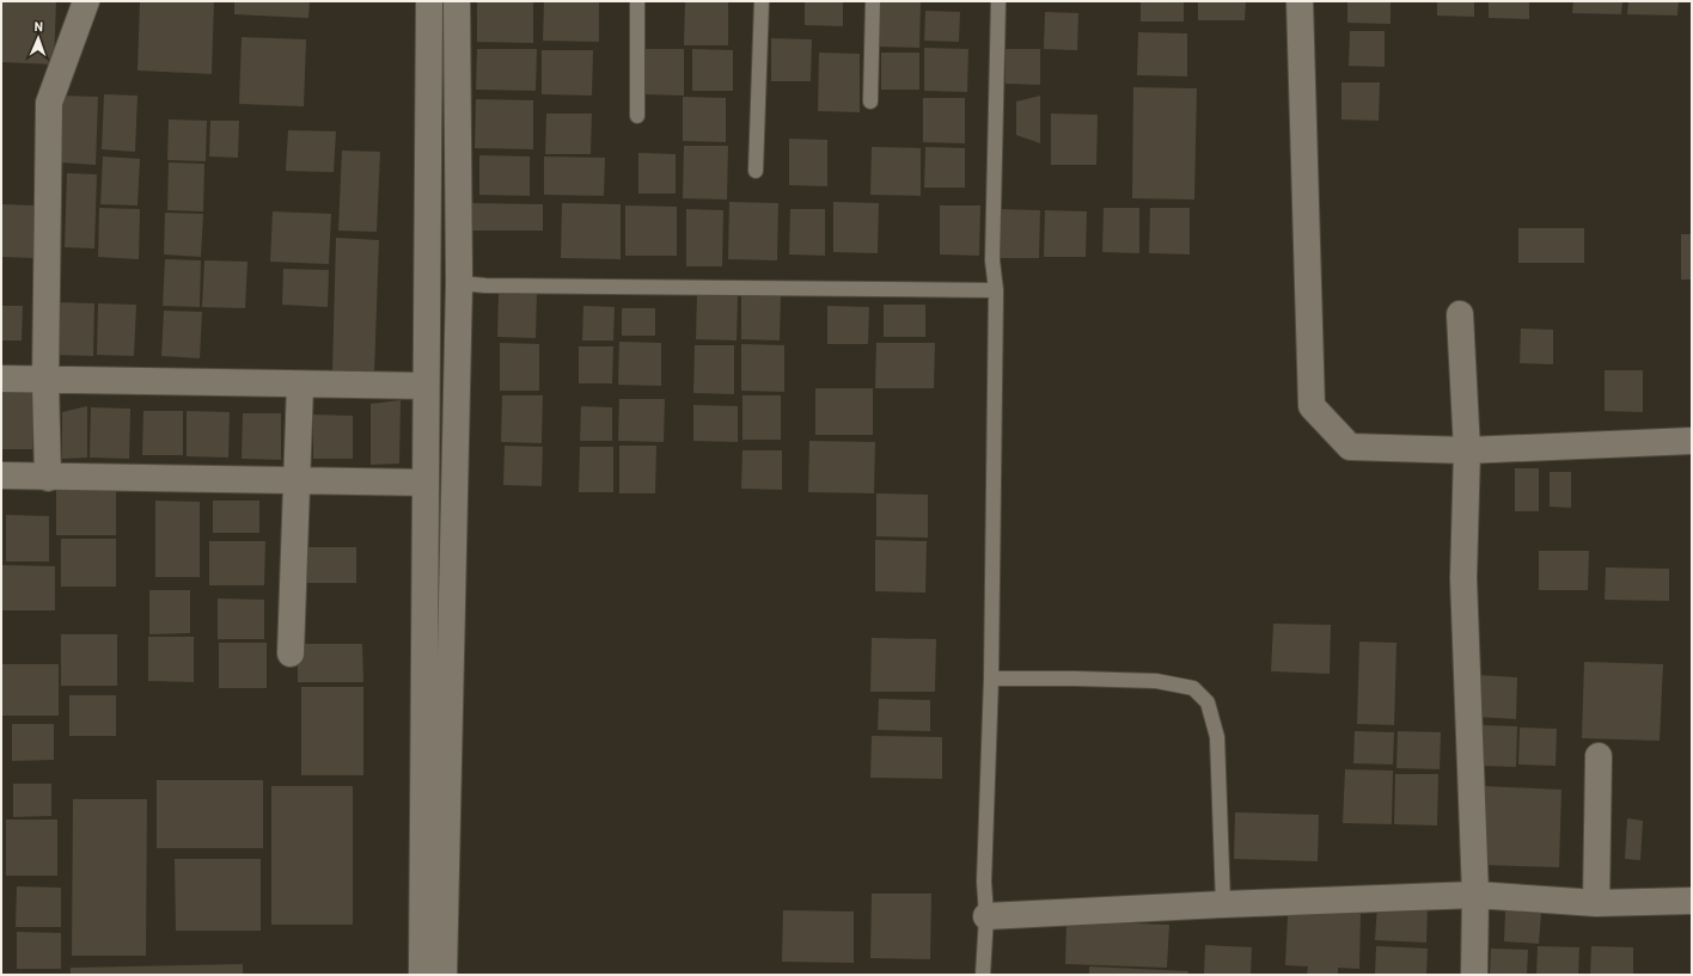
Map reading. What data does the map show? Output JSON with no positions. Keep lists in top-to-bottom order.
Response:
{
  "north": "top"
}
